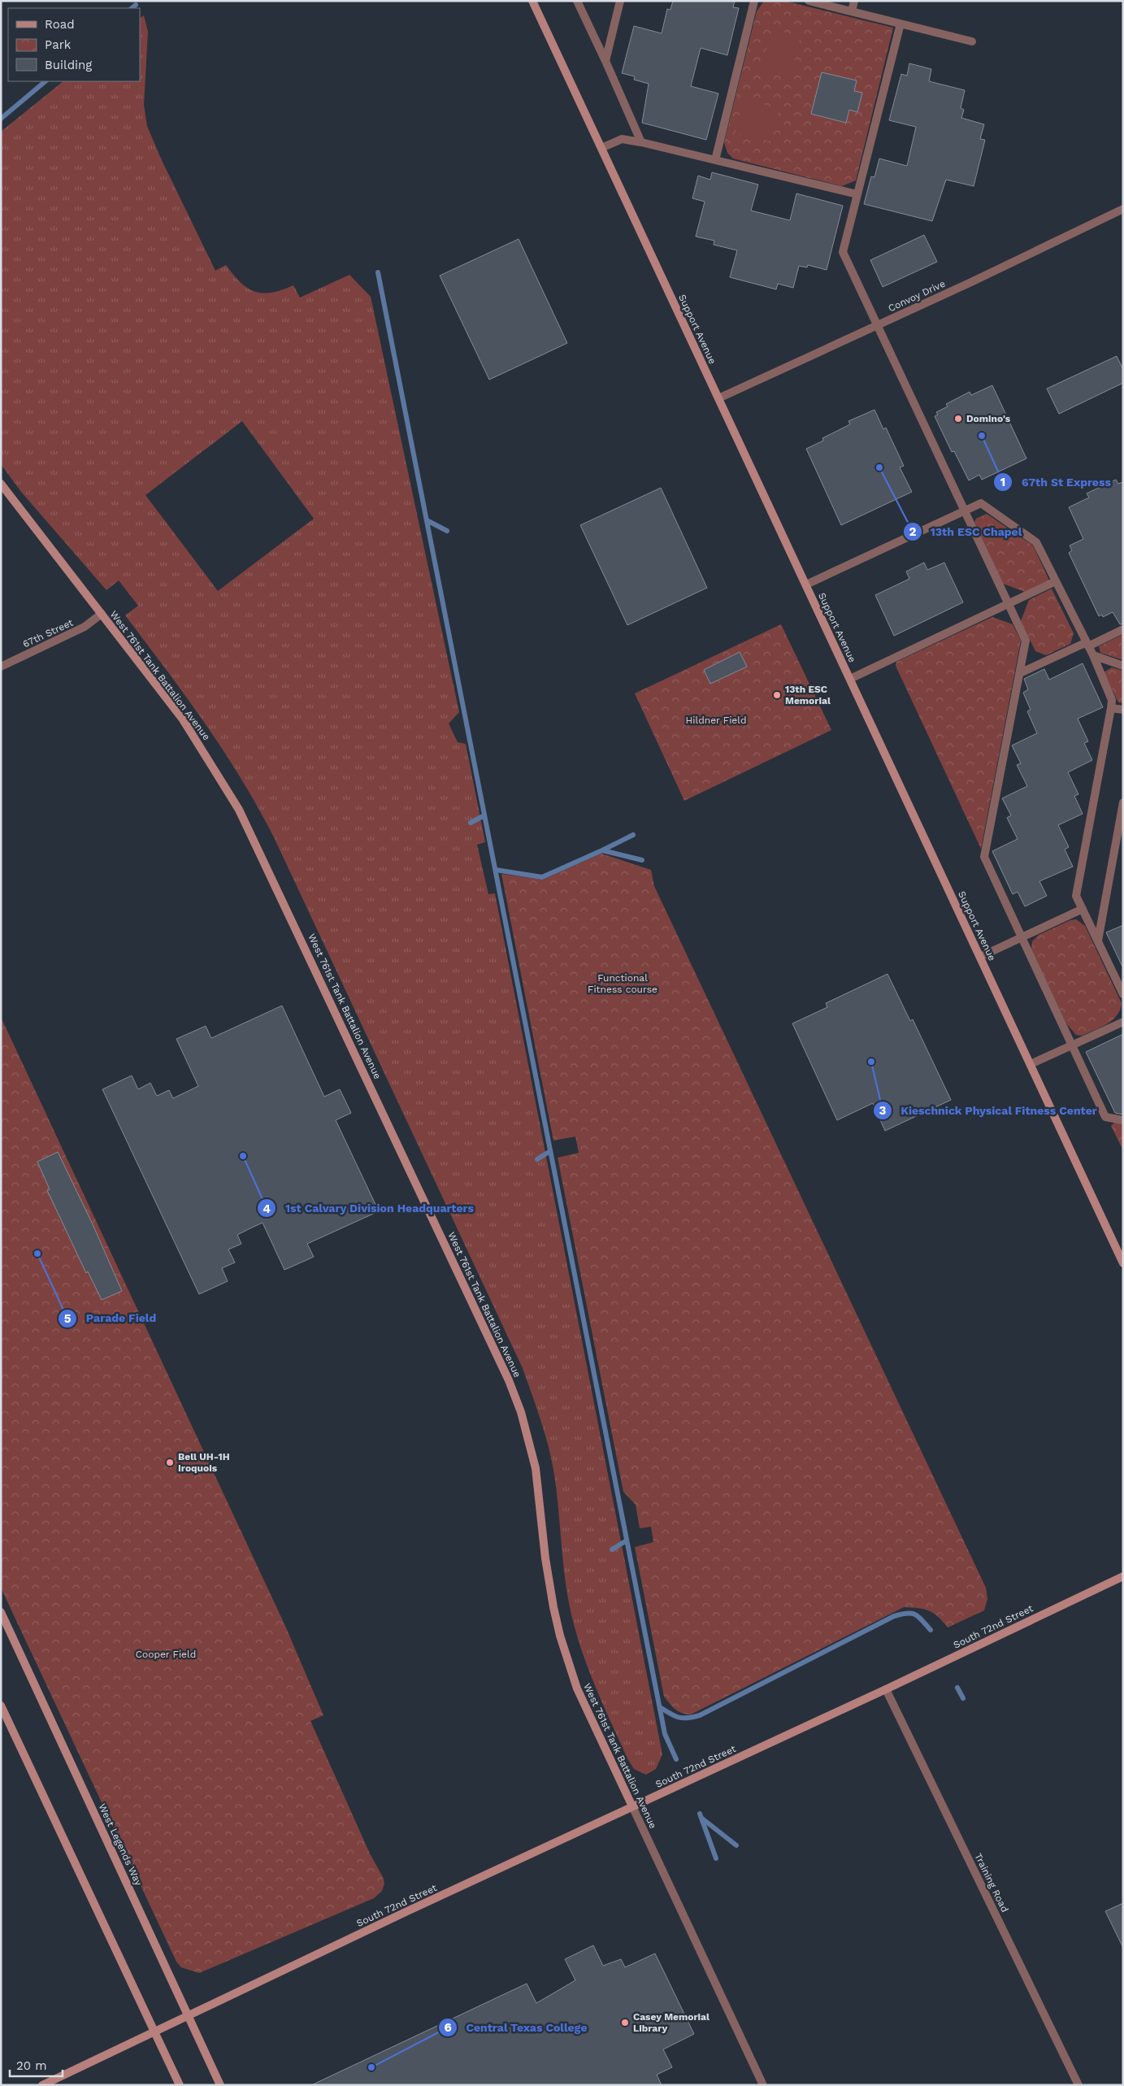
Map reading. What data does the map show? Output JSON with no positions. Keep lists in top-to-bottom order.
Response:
{
  "streets": {
    "street": [
      "Convoy Drive",
      "Support Avenue",
      "67th Street",
      "West 761st Tank Battalion Avenue",
      "South 72nd Street",
      "West Legends Way",
      "Training Road"
    ]
  },
  "crossings": [
    ["Convoy Drive", "Support Avenue"],
    ["67th Street", "West 761st Tank Battalion Avenue"],
    ["West 761st Tank Battalion Avenue", "South 72nd Street"],
    ["South 72nd Street", "West Legends Way"],
    ["South 72nd Street", "Training Road"]
  ],
  "parks": ["Hildner Field", "Functional Fitness course", "Cooper Field"],
  "places": [
    "Domino's",
    "67th St Express",
    "13th ESC Chapel",
    "13th ESC Memorial",
    "Kieschnick Physical Fitness Center",
    "1st Calvary Division Headquarters",
    "Parade Field",
    "Bell UH-1H Iroquois",
    "Casey Memorial Library",
    "Central Texas College"
  ],
  "legend": ["Road", "Park", "Building"],
  "scale_bar": "20 m"
}
